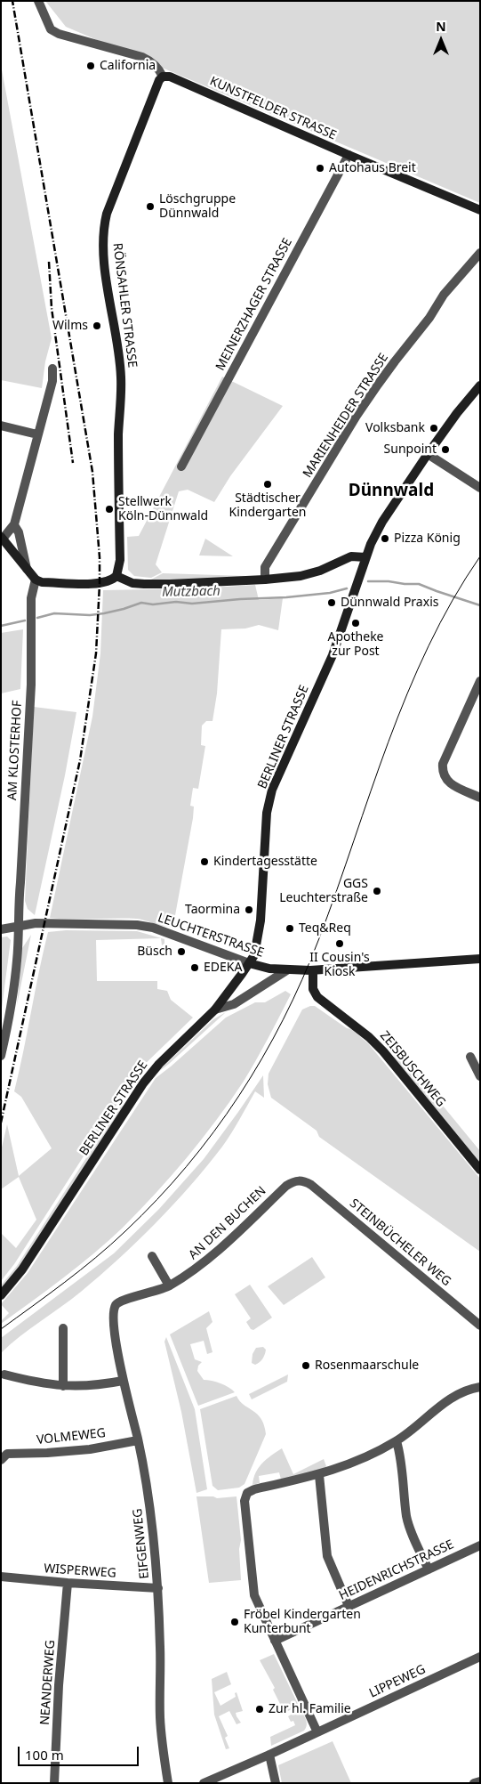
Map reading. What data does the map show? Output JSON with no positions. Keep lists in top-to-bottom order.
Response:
{
  "streets": {
    "main road": [
      "KUNSTFELDER STRASSE",
      "RÖNSAHLER STRASSE",
      "BERLINER STRASSE",
      "LEUCHTERSTRASSE",
      "ZEISBUSCHWEG"
    ],
    "street": [
      "MEINERZHAGER STRASSE",
      "MARIENHEIDER STRASSE",
      "AM KLOSTERHOF",
      "AN DEN BUCHEN",
      "STEINBÜCHELER WEG",
      "VOLMEWEG",
      "EIFGENWEG",
      "HEIDENRICHSTRASSE",
      "WISPERWEG",
      "LIPPEWEG",
      "NEANDERWEG"
    ]
  },
  "crossings": [
    ["KUNSTFELDER STRASSE", "MEINERZHAGER STRASSE"],
    ["KUNSTFELDER STRASSE", "RÖNSAHLER STRASSE"],
    ["BERLINER STRASSE", "LEUCHTERSTRASSE"],
    ["AM KLOSTERHOF", "LEUCHTERSTRASSE"],
    ["LEUCHTERSTRASSE", "ZEISBUSCHWEG"],
    ["AN DEN BUCHEN", "STEINBÜCHELER WEG"],
    ["AN DEN BUCHEN", "EIFGENWEG"],
    ["VOLMEWEG", "EIFGENWEG"],
    ["EIFGENWEG", "WISPERWEG"],
    ["WISPERWEG", "NEANDERWEG"]
  ],
  "districts": ["Dünnwald"],
  "water": ["Mutzbach"],
  "places": [
    "California",
    "Autohaus Breit",
    "Löschgruppe Dünnwald",
    "Wilms",
    "Volksbank",
    "Sunpoint",
    "Städtischer Kindergarten",
    "Stellwerk Köln-Dünnwald",
    "Pizza König",
    "Dünnwald Praxis",
    "Apotheke zur Post",
    "Kindertagesstätte",
    "GGS Leuchterstraße",
    "Taormina",
    "Teq&Req",
    "II Cousin's Kiosk",
    "Büsch",
    "EDEKA",
    "Rosenmaarschule",
    "Fröbel Kindergarten Kunterbunt",
    "Zur hl. Familie"
  ],
  "scale_bar": "100 m",
  "north": "top"
}
